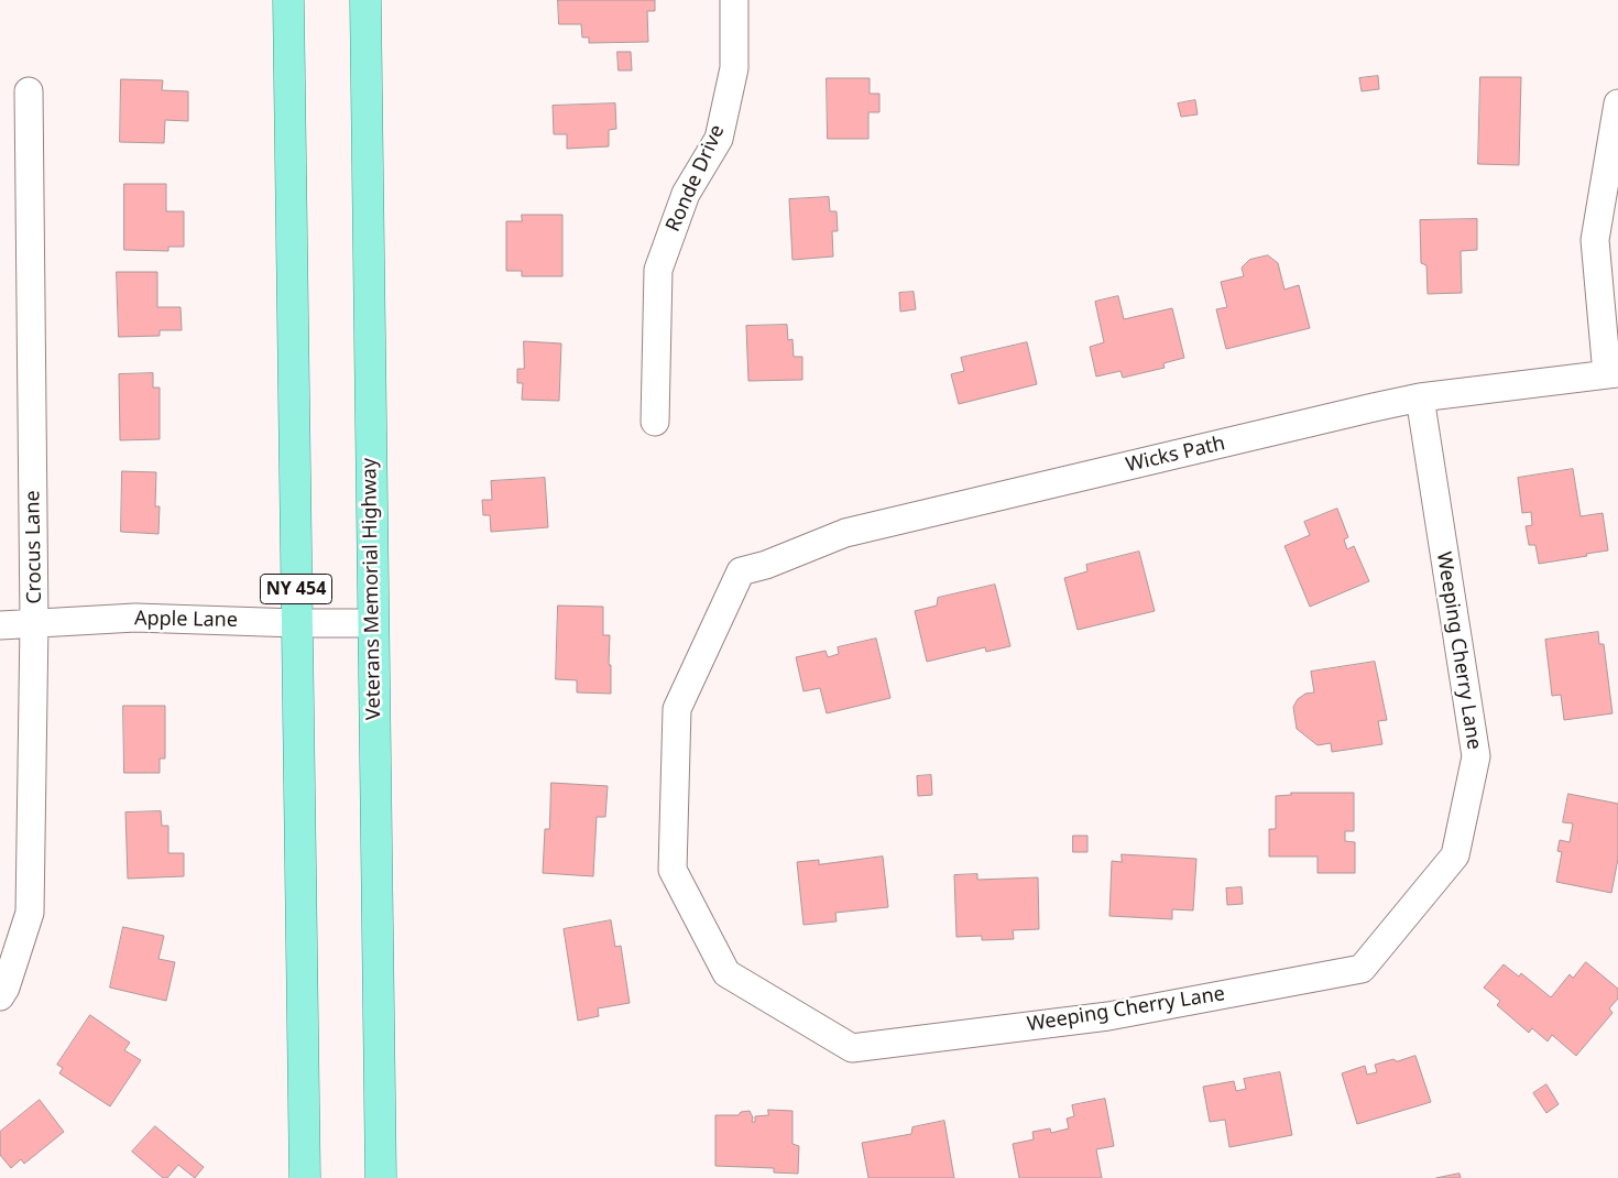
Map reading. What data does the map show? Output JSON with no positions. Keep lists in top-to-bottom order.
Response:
{
  "streets": {
    "main road": ["NY 454", "Veterans Memorial Highway"],
    "street": [
      "Ronde Drive",
      "Wicks Path",
      "Crocus Lane",
      "Apple Lane",
      "Weeping Cherry Lane"
    ]
  },
  "crossings": [
    ["Wicks Path", "Weeping Cherry Lane"],
    ["Crocus Lane", "Apple Lane"],
    ["NY 454", "Apple Lane"],
    ["Veterans Memorial Highway", "Apple Lane"]
  ]
}
